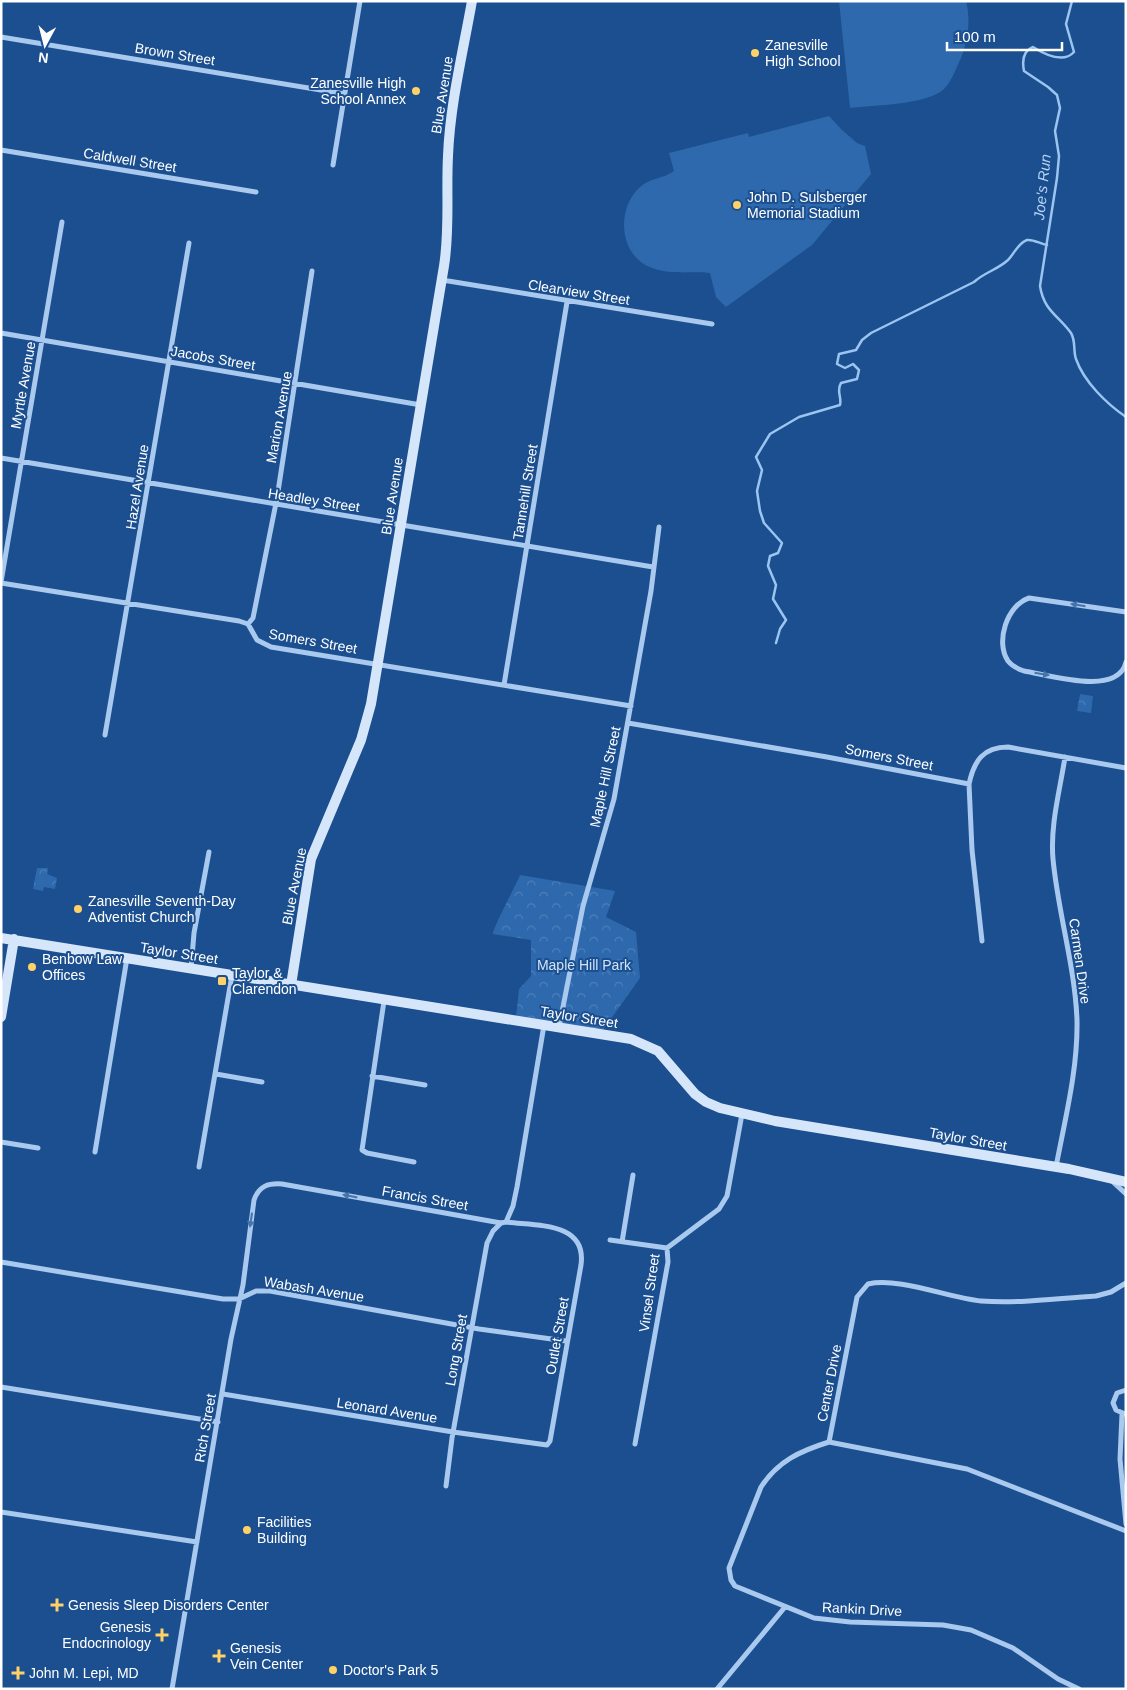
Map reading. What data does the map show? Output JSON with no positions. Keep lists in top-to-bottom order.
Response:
{
  "streets": {
    "street": [
      "Brown Street",
      "Blue Avenue",
      "Caldwell Street",
      "Clearview Street",
      "Jacobs Street",
      "Myrtle Avenue",
      "Marion Avenue",
      "Hazel Avenue",
      "Tannehill Street",
      "Headley Street",
      "Somers Street",
      "Maple Hill Street",
      "Taylor Street",
      "Carmen Drive",
      "Francis Street",
      "Wabash Avenue",
      "Vinsel Street",
      "Outlet Street",
      "Long Street",
      "Center Drive",
      "Leonard Avenue",
      "Rich Street",
      "Rankin Drive"
    ]
  },
  "crossings": [
    ["Blue Avenue", "Clearview Street"],
    ["Blue Avenue", "Jacobs Street"],
    ["Blue Avenue", "Headley Street"],
    ["Blue Avenue", "Somers Street"],
    ["Blue Avenue", "Taylor Street"],
    ["Clearview Street", "Tannehill Street"],
    ["Jacobs Street", "Myrtle Avenue"],
    ["Jacobs Street", "Marion Avenue"],
    ["Jacobs Street", "Hazel Avenue"],
    ["Myrtle Avenue", "Headley Street"],
    ["Marion Avenue", "Headley Street"],
    ["Marion Avenue", "Somers Street"],
    ["Hazel Avenue", "Headley Street"],
    ["Tannehill Street", "Headley Street"],
    ["Tannehill Street", "Somers Street"],
    ["Headley Street", "Maple Hill Street"],
    ["Somers Street", "Maple Hill Street"],
    ["Maple Hill Street", "Taylor Street"],
    ["Taylor Street", "Carmen Drive"],
    ["Taylor Street", "Vinsel Street"],
    ["Taylor Street", "Long Street"],
    ["Francis Street", "Outlet Street"],
    ["Francis Street", "Long Street"],
    ["Francis Street", "Rich Street"],
    ["Wabash Avenue", "Outlet Street"],
    ["Wabash Avenue", "Long Street"],
    ["Wabash Avenue", "Rich Street"],
    ["Outlet Street", "Leonard Avenue"],
    ["Long Street", "Leonard Avenue"],
    ["Center Drive", "Rankin Drive"],
    ["Leonard Avenue", "Rich Street"]
  ],
  "one_way": ["Francis Street"],
  "water": ["Joe's Run"],
  "parks": ["Maple Hill Park"],
  "places": {
    "other": [
      "Zanesville High School",
      "Zanesville High School Annex",
      "John D. Sulsberger Memorial Stadium",
      "Zanesville Seventh-Day Adventist Church",
      "Benbow Law Offices",
      "Facilities Building",
      "Doctor's Park 5"
    ],
    "transit": ["Taylor & Clarendon"],
    "health": [
      "Genesis Sleep Disorders Center",
      "Genesis Endocrinology",
      "Genesis Vein Center",
      "John M. Lepi, MD"
    ]
  },
  "scale_bar": "100 m",
  "north": "bottom"
}
